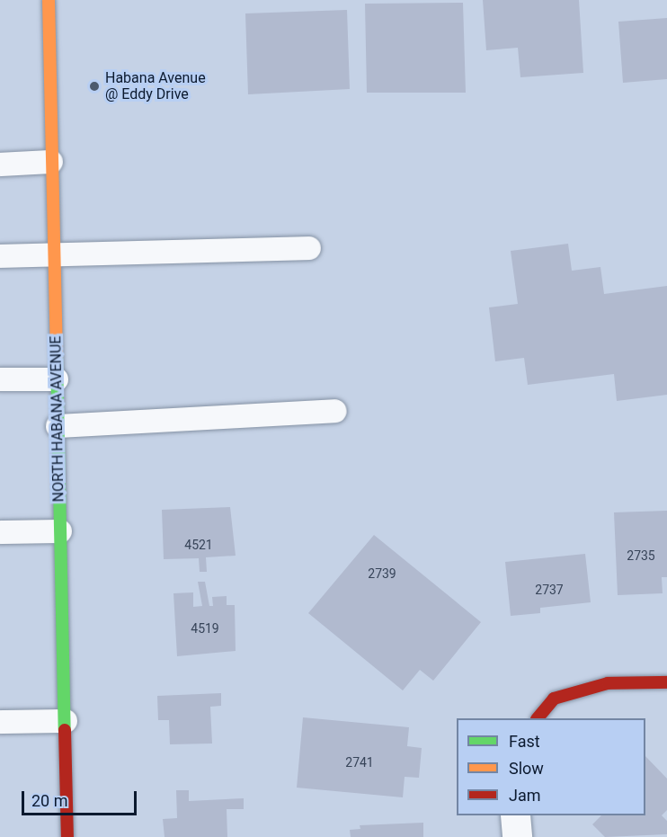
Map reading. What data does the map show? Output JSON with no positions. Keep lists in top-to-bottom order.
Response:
{
  "streets": {
    "street": ["NORTH HABANA AVENUE"]
  },
  "places": ["Habana Avenue @ Eddy Drive"],
  "house_numbers": [
    "4521",
    "2735",
    "2739",
    "2737",
    "4519",
    "2741"
  ],
  "legend": ["Fast", "Slow", "Jam"],
  "scale_bar": "20 m"
}
